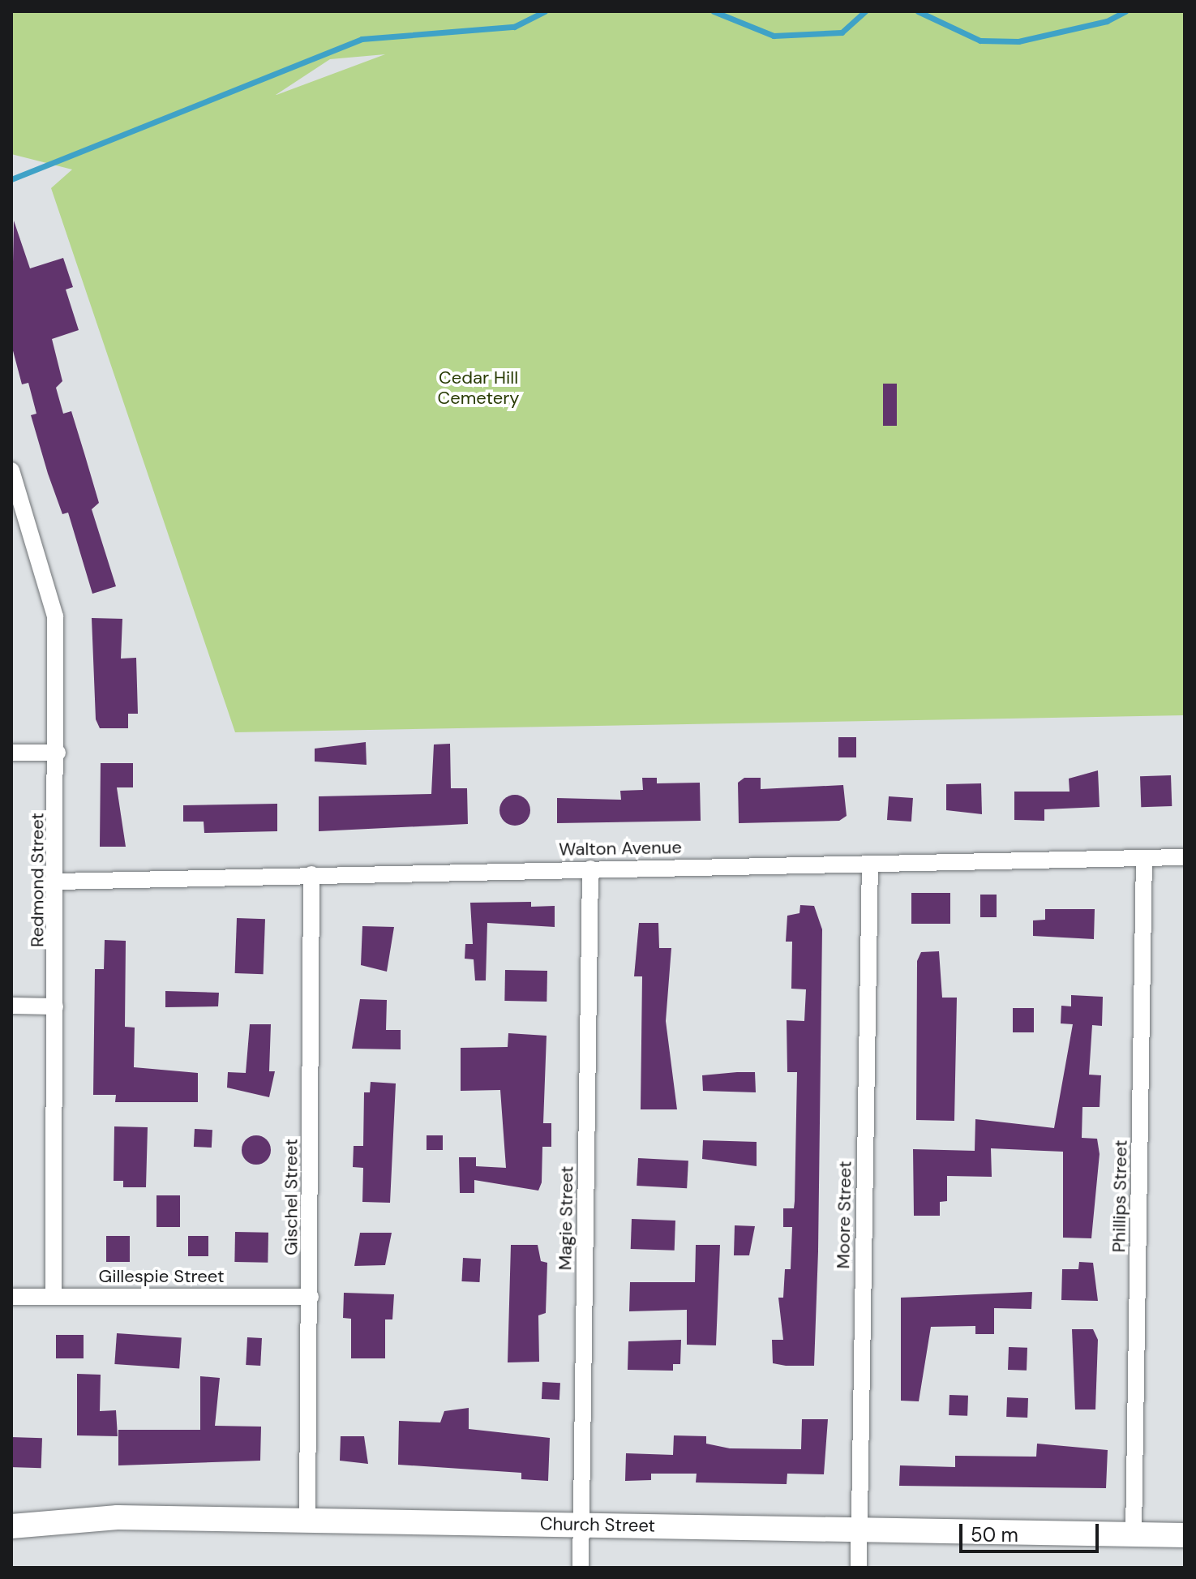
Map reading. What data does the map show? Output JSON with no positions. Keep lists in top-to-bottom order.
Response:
{
  "streets": {
    "main road": ["Church Street"],
    "street": [
      "Walton Avenue",
      "Redmond Street",
      "Phillips Street",
      "Gischel Street",
      "Moore Street",
      "Magie Street",
      "Gillespie Street"
    ]
  },
  "crossings": [
    ["Walton Avenue", "Redmond Street"],
    ["Walton Avenue", "Phillips Street"],
    ["Walton Avenue", "Gischel Street"],
    ["Walton Avenue", "Moore Street"],
    ["Walton Avenue", "Magie Street"],
    ["Redmond Street", "Gillespie Street"],
    ["Phillips Street", "Church Street"],
    ["Gischel Street", "Gillespie Street"],
    ["Gischel Street", "Church Street"],
    ["Moore Street", "Church Street"],
    ["Magie Street", "Church Street"]
  ],
  "parks": ["Cedar Hill Cemetery"],
  "scale_bar": "50 m"
}
